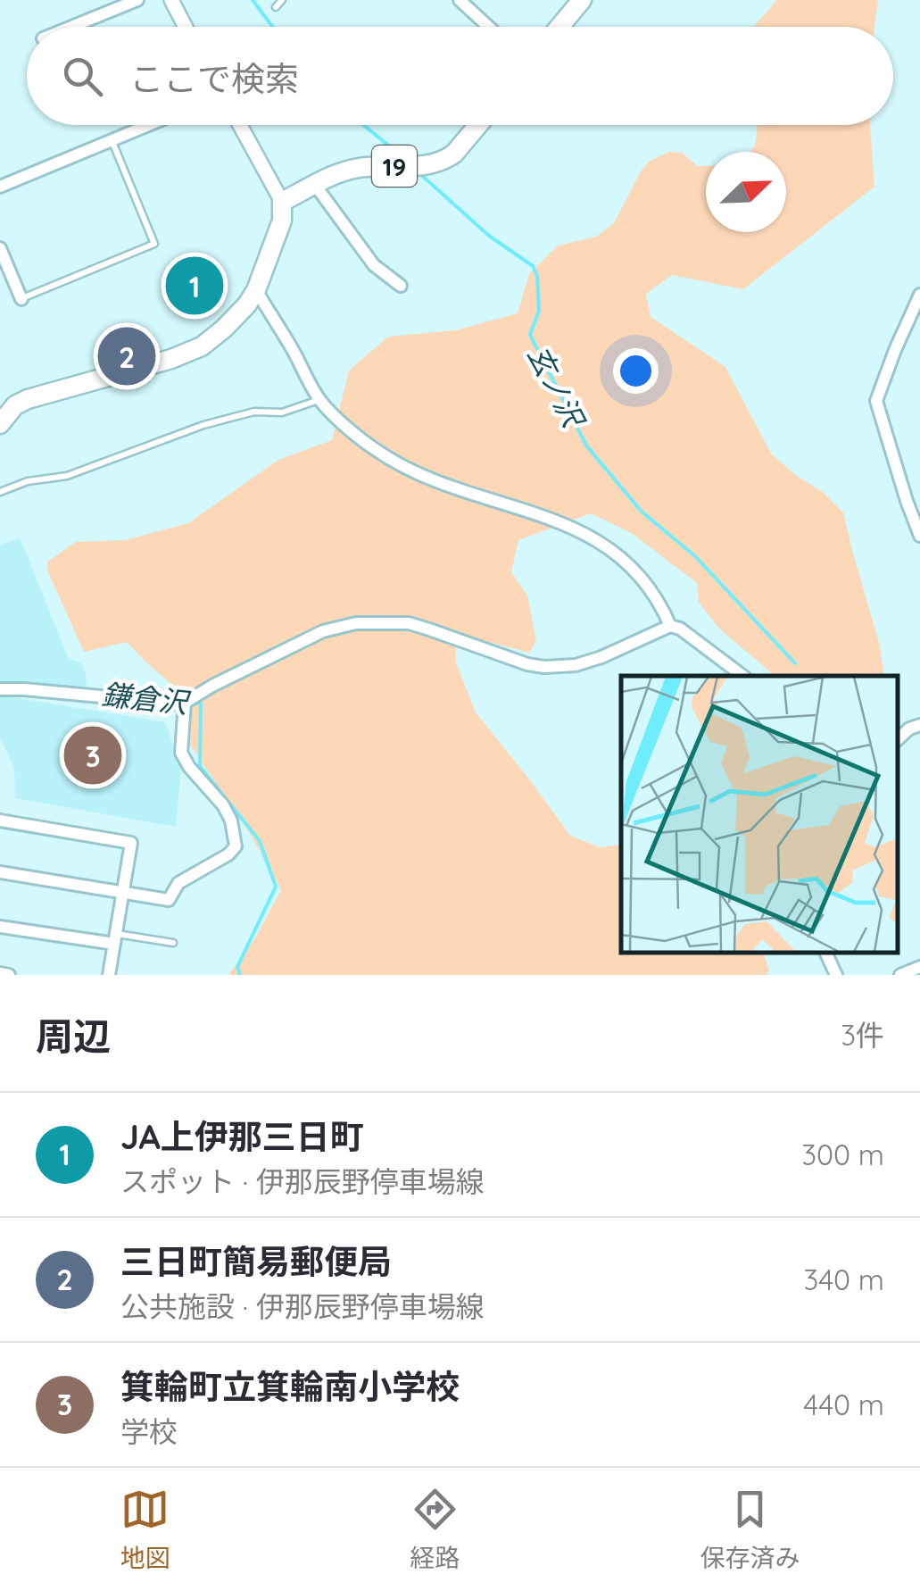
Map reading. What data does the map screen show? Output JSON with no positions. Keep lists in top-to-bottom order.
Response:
{
  "streets": {
    "main road": ["19"]
  },
  "water": ["玄ノ沢", "鎌倉沢"],
  "north": "top right",
  "page": {
    "search": "ここで検索",
    "pins": ["1", "2", "3"],
    "heading": ["周辺", "3件"],
    "list": [
      {
        "mark": "1",
        "name": "JA上伊那三日町",
        "note": "スポット · 伊那辰野停車場線",
        "value": "300 m"
      },
      {
        "mark": "2",
        "name": "三日町簡易郵便局",
        "note": "公共施設 · 伊那辰野停車場線",
        "value": "340 m"
      },
      {
        "mark": "3",
        "name": "箕輪町立箕輪南小学校",
        "note": "学校",
        "value": "440 m"
      }
    ],
    "nav": ["地図", "経路", "保存済み"]
  }
}
